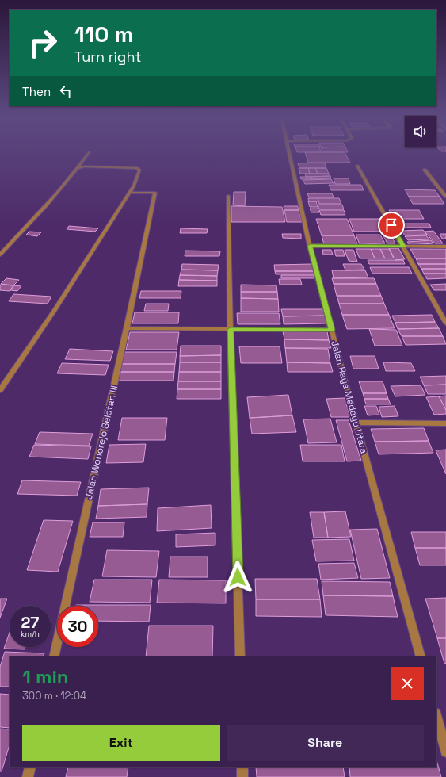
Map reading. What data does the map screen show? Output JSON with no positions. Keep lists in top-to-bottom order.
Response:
{
  "streets": {
    "street": ["Jalan Raya Medayu Utara", "Jalan Wonorejo Selatan III"]
  },
  "page": {
    "turn": ["110 m", "Turn right"],
    "then": "Then",
    "speed": "27 km/h",
    "limit": "30",
    "heading": ["1 min", "300 m · 12:04"],
    "buttons": ["Exit", "Share"]
  }
}
